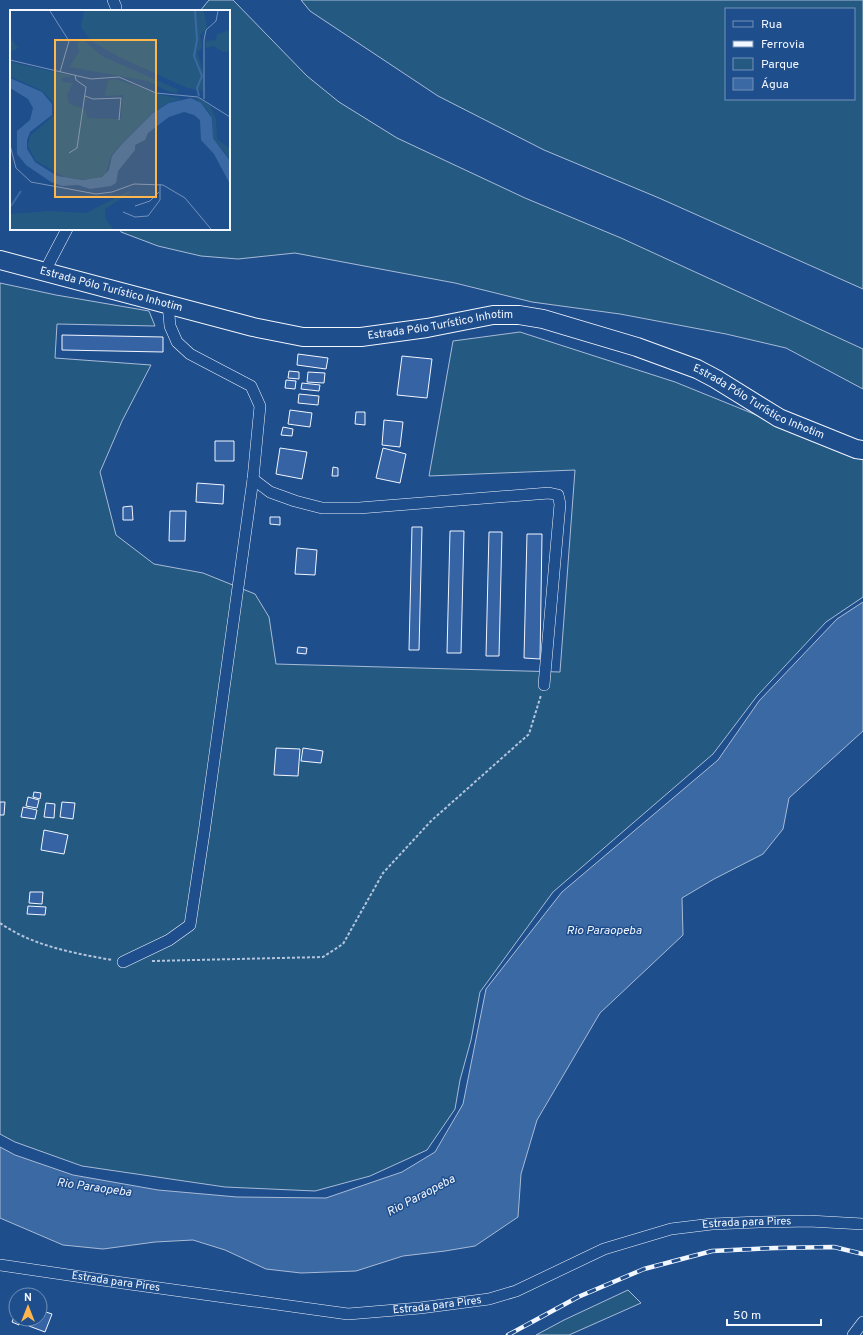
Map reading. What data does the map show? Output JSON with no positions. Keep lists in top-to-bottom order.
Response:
{
  "streets": {
    "main road": ["Estrada Pólo Turístico Inhotim"],
    "street": ["Estrada para Pires"]
  },
  "water": ["Rio Paraopeba"],
  "legend": [
    "Rua",
    "Ferrovia",
    "Parque",
    "Água"
  ],
  "scale_bar": "50 m",
  "north": "top"
}
